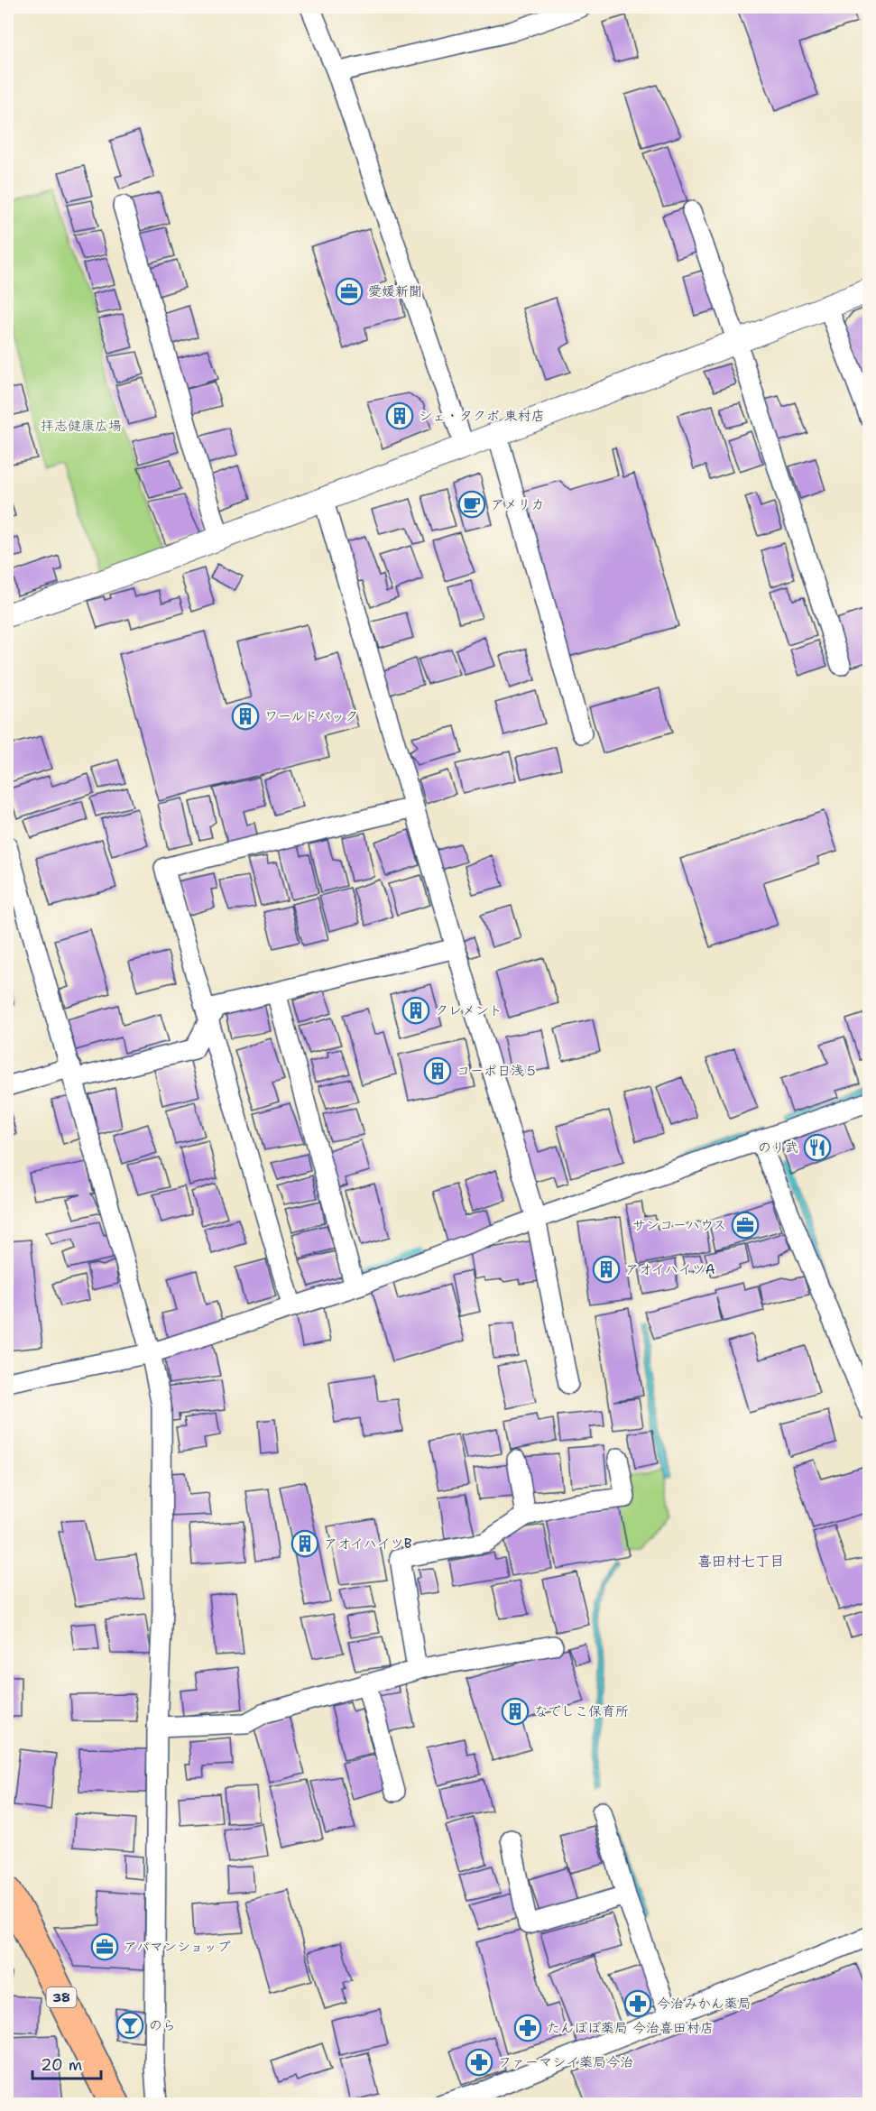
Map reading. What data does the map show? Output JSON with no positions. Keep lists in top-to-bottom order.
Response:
{
  "streets": {
    "main road": ["38"]
  },
  "districts": ["喜田村七丁目"],
  "parks": ["拝志健康広場"],
  "places": {
    "office": ["愛媛新聞", "サンコーハウス", "アパマンショップ"],
    "building": [
      "シェ・タクボ 東村店",
      "ワールドパック",
      "クレメント",
      "コーポ日浅５",
      "アオイハイツA",
      "アオイハイツB",
      "なでしこ保育所"
    ],
    "cafe": ["アメリカ"],
    "restaurant": ["のり武"],
    "pharmacy": ["今治みかん薬局", "たんぽぽ薬局 今治喜田村店", "ファーマシイ薬局今治"],
    "bar": ["のら"]
  },
  "scale_bar": "20 m"
}
